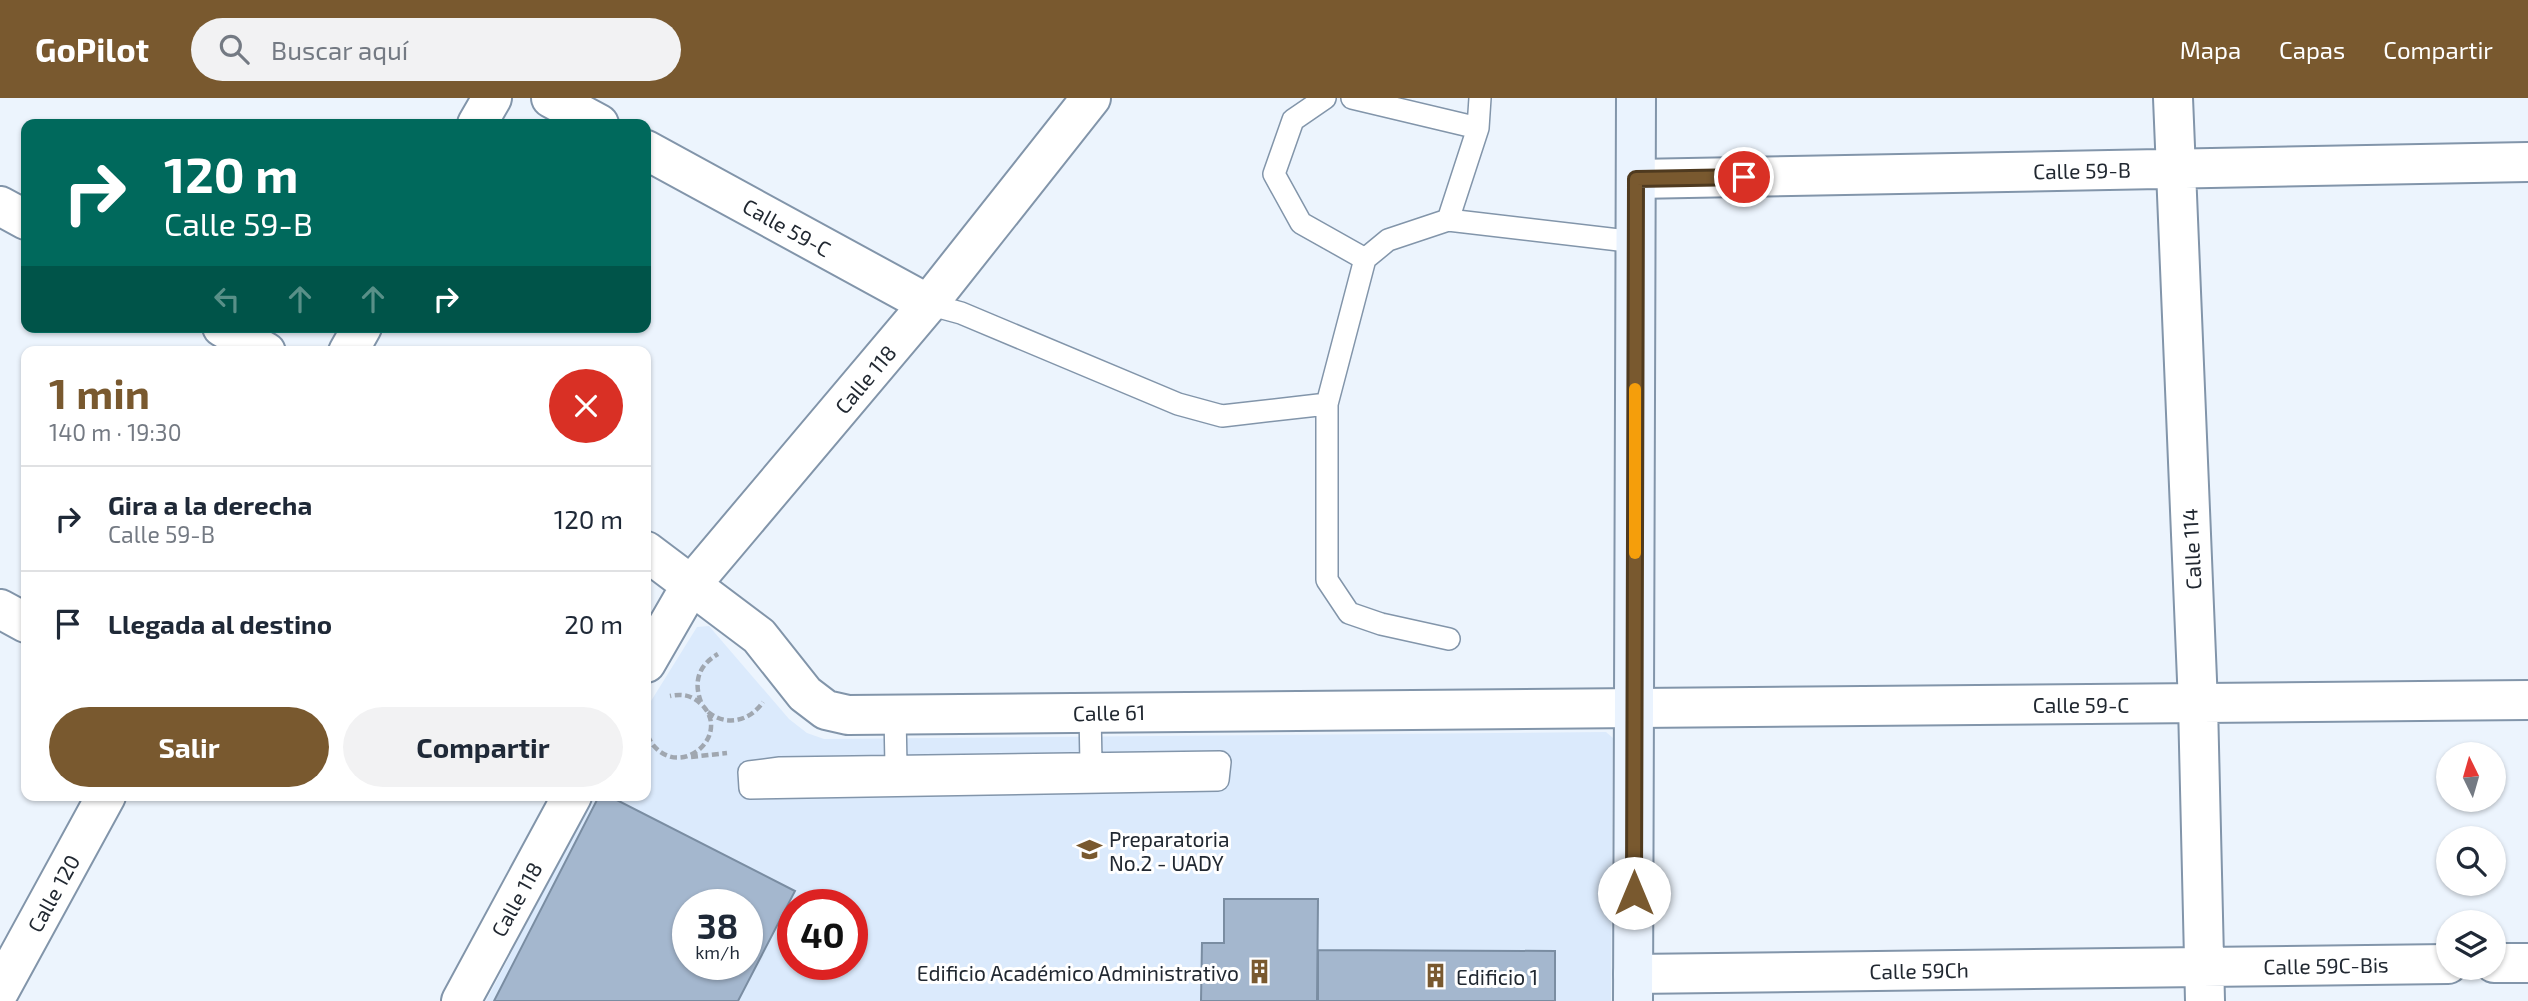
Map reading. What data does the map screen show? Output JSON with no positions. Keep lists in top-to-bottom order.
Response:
{
  "streets": {
    "street": [
      "Calle 59-B",
      "Calle 59-C",
      "Calle 118",
      "Calle 114",
      "Calle 61",
      "Calle 120",
      "Calle 59C-Bis",
      "Calle 59Ch"
    ]
  },
  "crossings": [
    ["Calle 59-B", "Calle 114"],
    ["Calle 59-C", "Calle 118"],
    ["Calle 59-C", "Calle 114"],
    ["Calle 59-C", "Calle 61"],
    ["Calle 118", "Calle 61"],
    ["Calle 114", "Calle 59C-Bis"],
    ["Calle 114", "Calle 59Ch"],
    ["Calle 59C-Bis", "Calle 59Ch"]
  ],
  "places": {
    "school or university": ["Preparatoria No.2 - UADY"],
    "building": ["Edificio Académico Administrativo", "Edificio 1"]
  },
  "north": "top",
  "page": {
    "header": "GoPilot",
    "search": "Buscar aquí",
    "nav": ["Mapa", "Capas", "Compartir"],
    "turn": ["120 m", "Calle 59-B"],
    "heading": ["1 min", "140 m · 19:30"],
    "list": [
      {
        "name": "Gira a la derecha",
        "note": "Calle 59-B",
        "value": "120 m"
      },
      {
        "name": "Llegada al destino",
        "value": "20 m"
      }
    ],
    "buttons": ["Salir", "Compartir"],
    "speed": "38 km/h",
    "limit": "40"
  }
}
